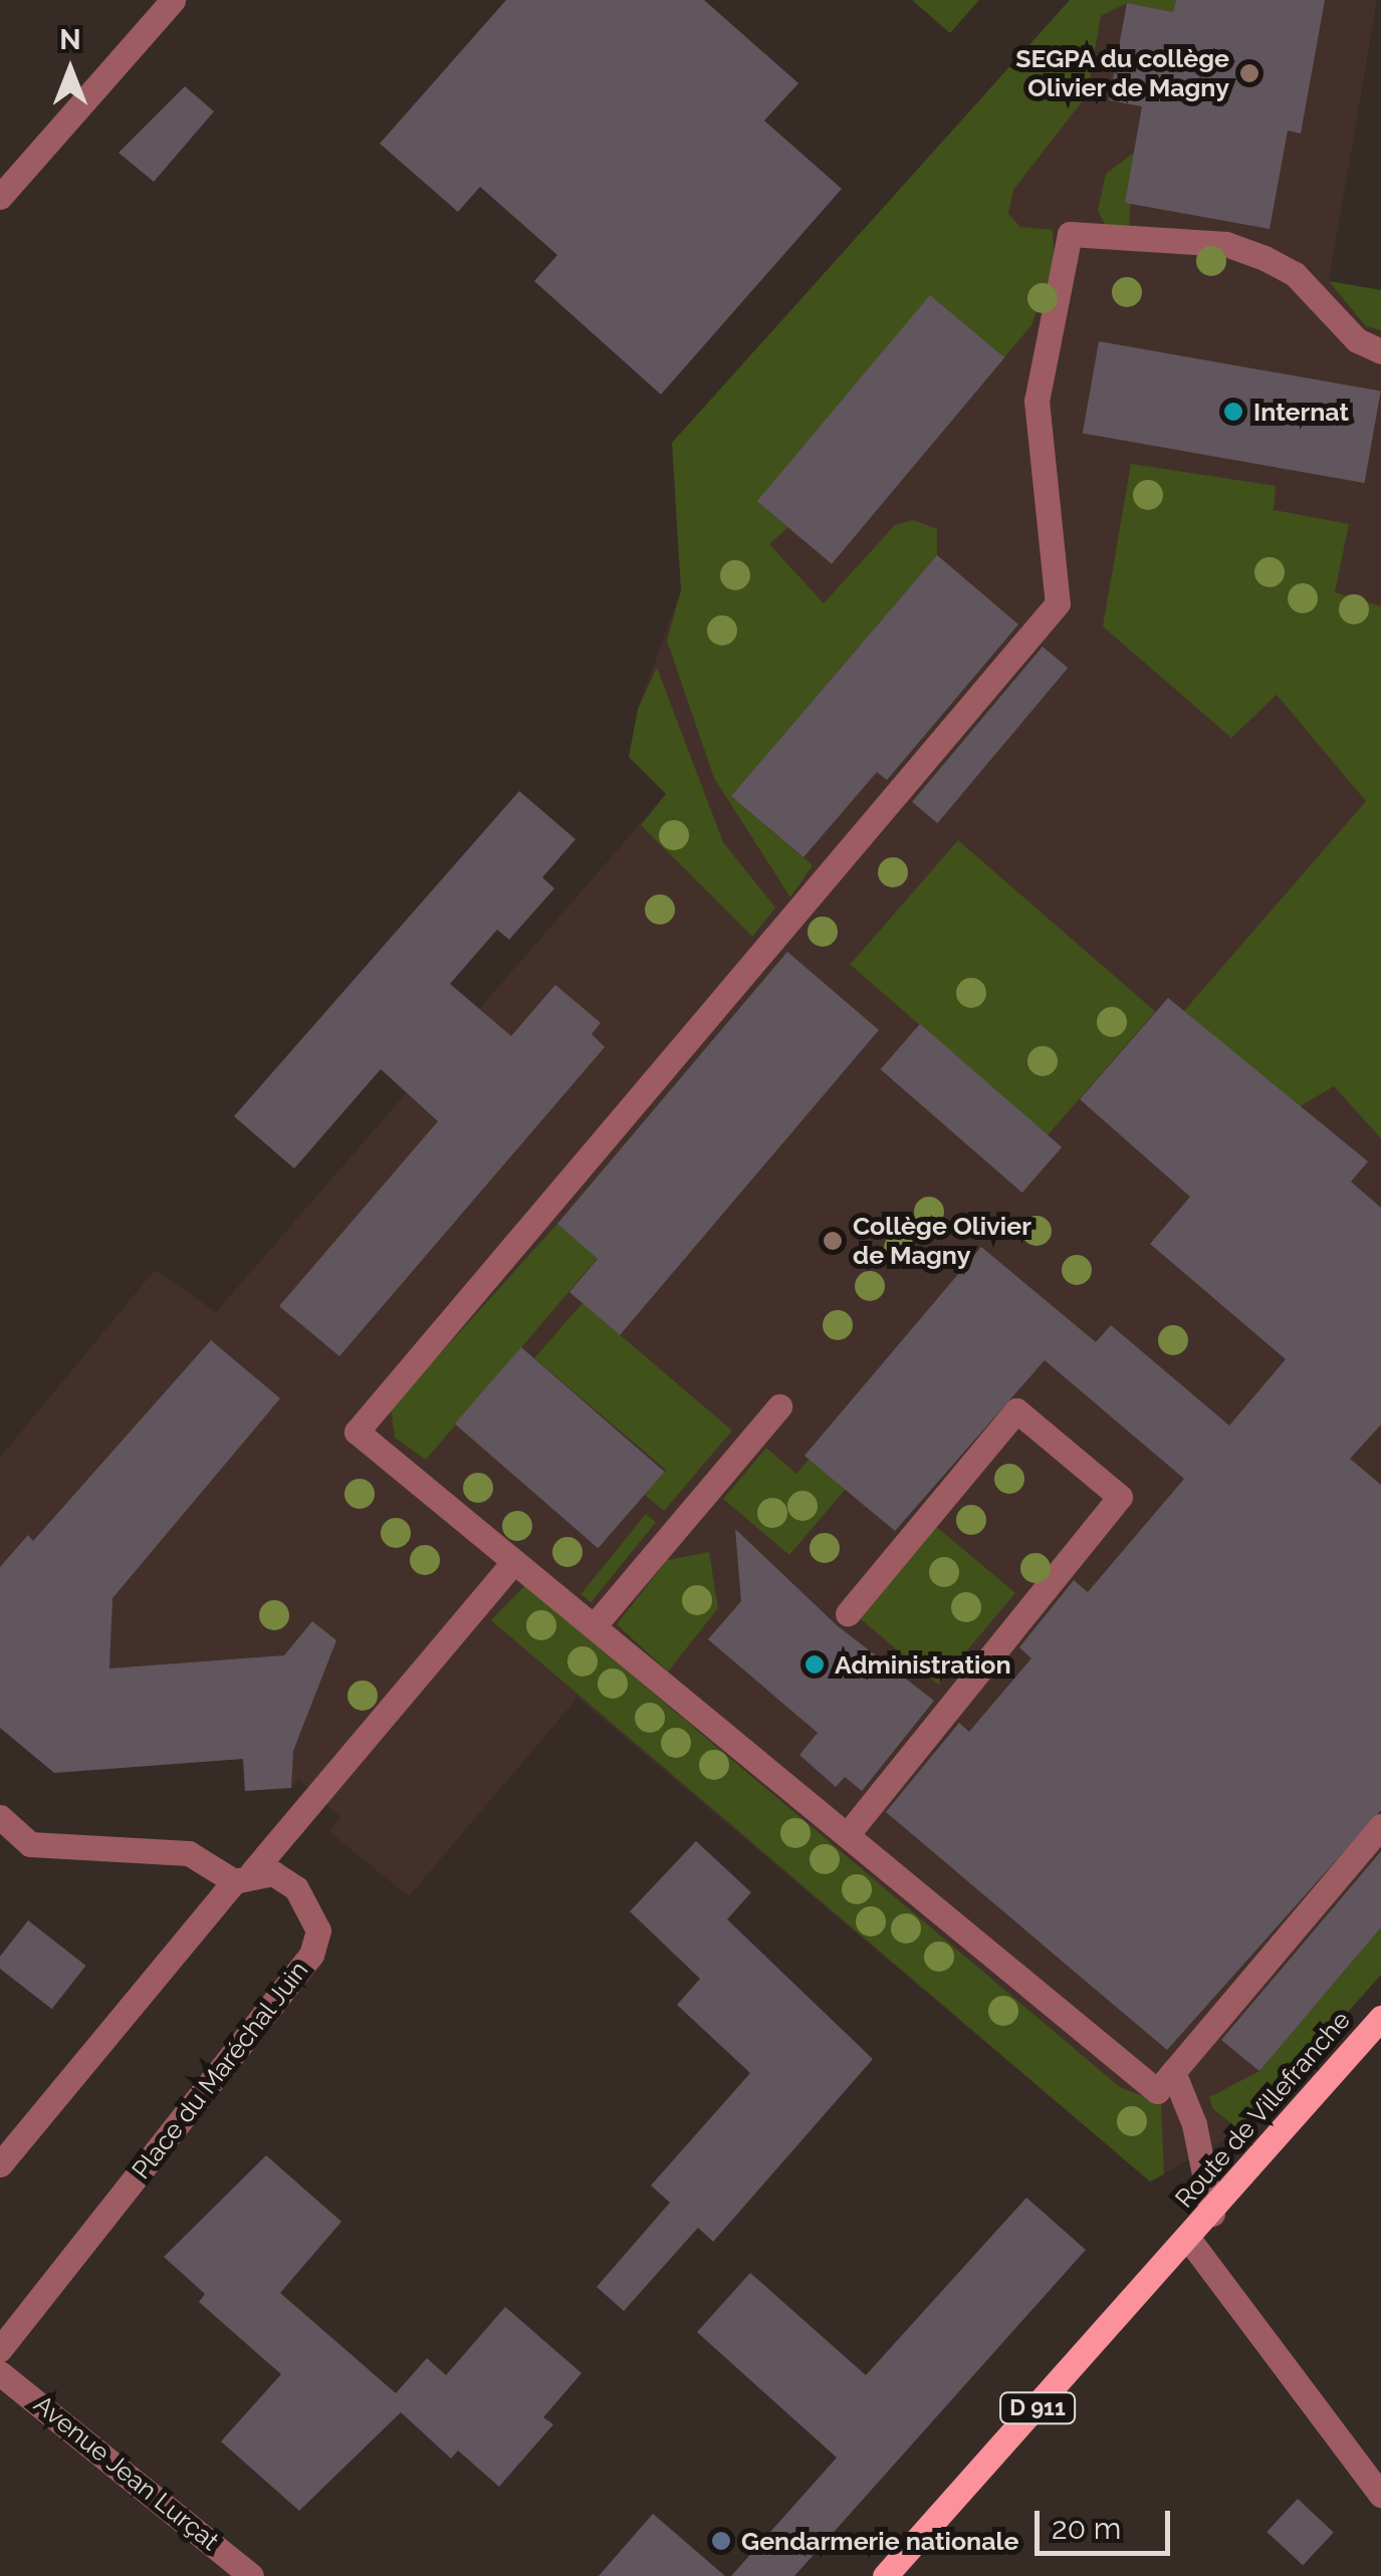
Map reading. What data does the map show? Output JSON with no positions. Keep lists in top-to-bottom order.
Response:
{
  "streets": {
    "main road": ["Route de Villefranche", "D 911"],
    "street": ["Place du Maréchal Juin", "Avenue Jean Lurçat"]
  },
  "crossings": [
    ["Route de Villefranche", "D 911"]
  ],
  "places": [
    "SEGPA du collège Olivier de Magny",
    "Internat",
    "Collège Olivier de Magny",
    "Administration",
    "Gendarmerie nationale"
  ],
  "scale_bar": "20 m",
  "north": "top"
}
